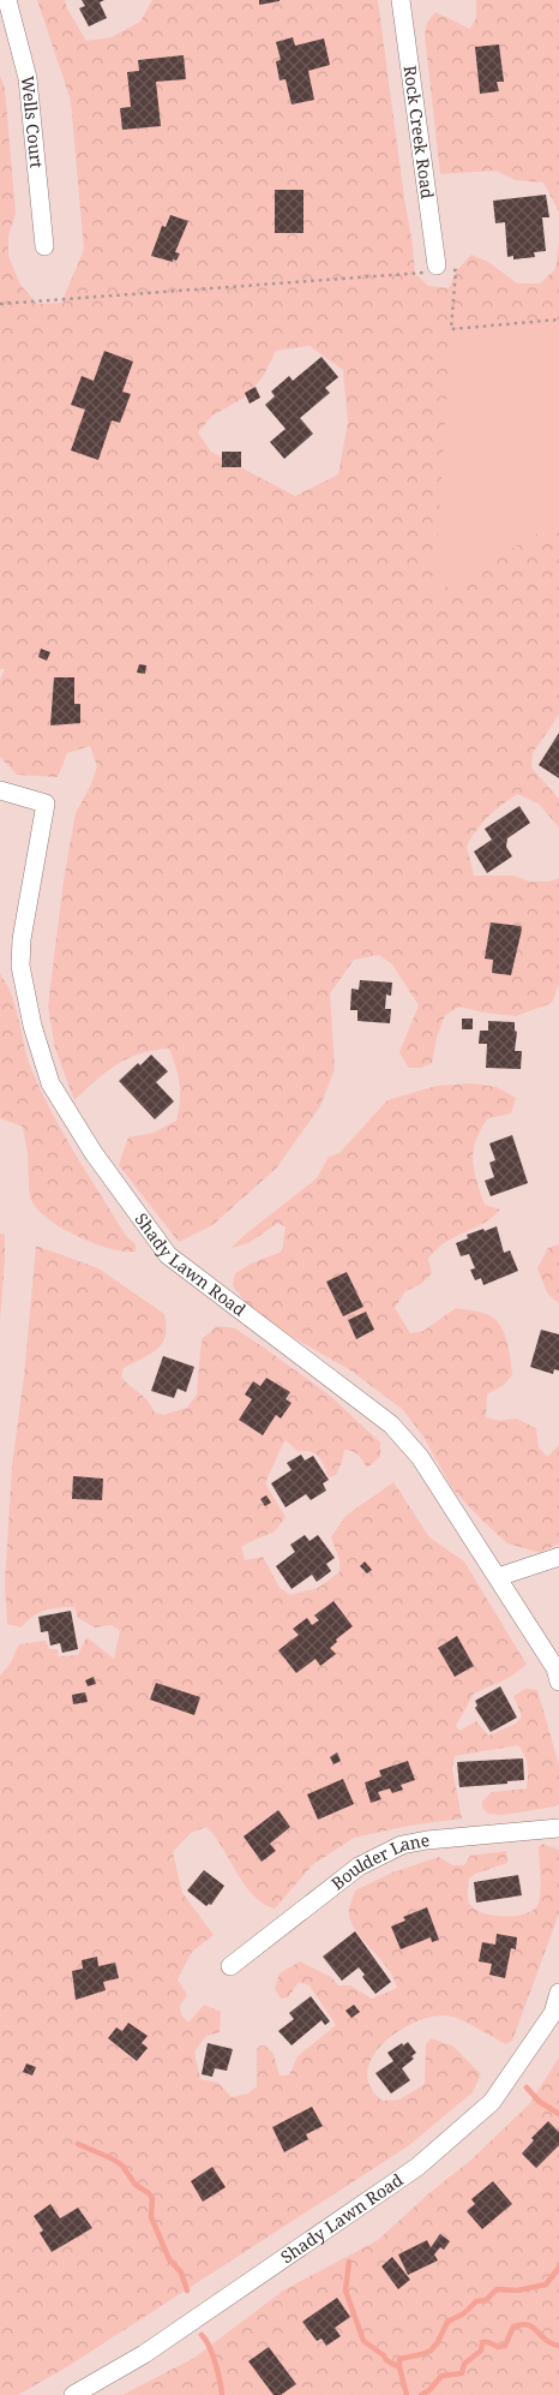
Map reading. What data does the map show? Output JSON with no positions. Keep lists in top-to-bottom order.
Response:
{
  "streets": {
    "street": [
      "Wells Court",
      "Rock Creek Road",
      "Shady Lawn Road",
      "Boulder Lane"
    ]
  }
}
